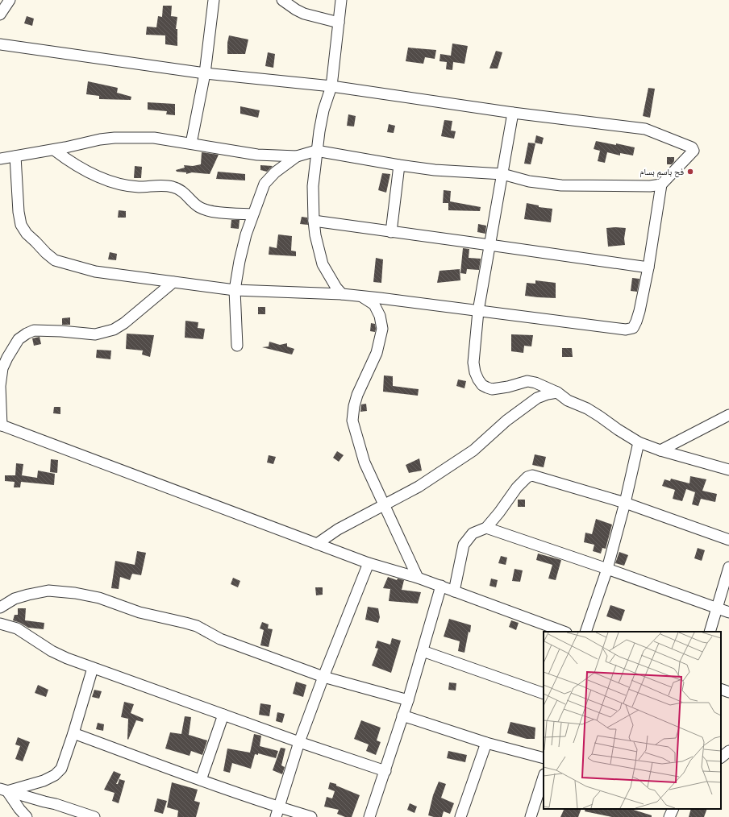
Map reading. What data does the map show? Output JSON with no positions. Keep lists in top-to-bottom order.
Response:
{
  "places": ["فح باسم بسام"]
}
